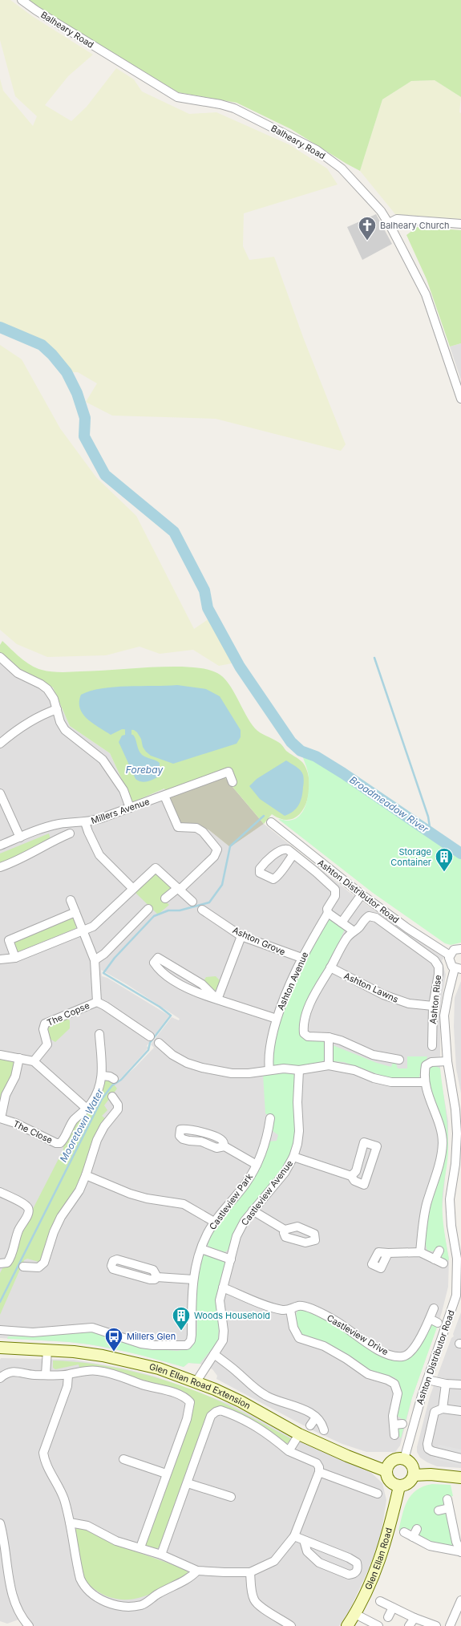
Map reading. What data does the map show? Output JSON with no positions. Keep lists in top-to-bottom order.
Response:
{
  "streets": {
    "street": [
      "Balheary Road",
      "Millers Avenue",
      "Ashton Distributor Road",
      "Ashton Grove",
      "Ashton Avenue",
      "Ashton Lawns",
      "Ashton Rise",
      "The Copse",
      "The Close",
      "Castleview Avenue",
      "Castleview Park",
      "Castleview Drive",
      "Glen Ellan Road Extension",
      "Glen Ellan Road"
    ]
  },
  "crossings": [
    ["Ashton Distributor Road", "Glen Ellan Road Extension"],
    ["Ashton Distributor Road", "Glen Ellan Road"],
    ["Ashton Grove", "Ashton Avenue"],
    ["Ashton Lawns", "Ashton Rise"],
    ["Castleview Avenue", "Castleview Drive"],
    ["Castleview Avenue", "Glen Ellan Road Extension"],
    ["Glen Ellan Road Extension", "Glen Ellan Road"]
  ],
  "water": ["Forebay", "Broadmeadow River", "Mooretown Water"],
  "places": {
    "church": ["Balheary Church"],
    "building": ["Storage Container", "Woods Household"],
    "bus stop": ["Millers Glen"]
  }
}
